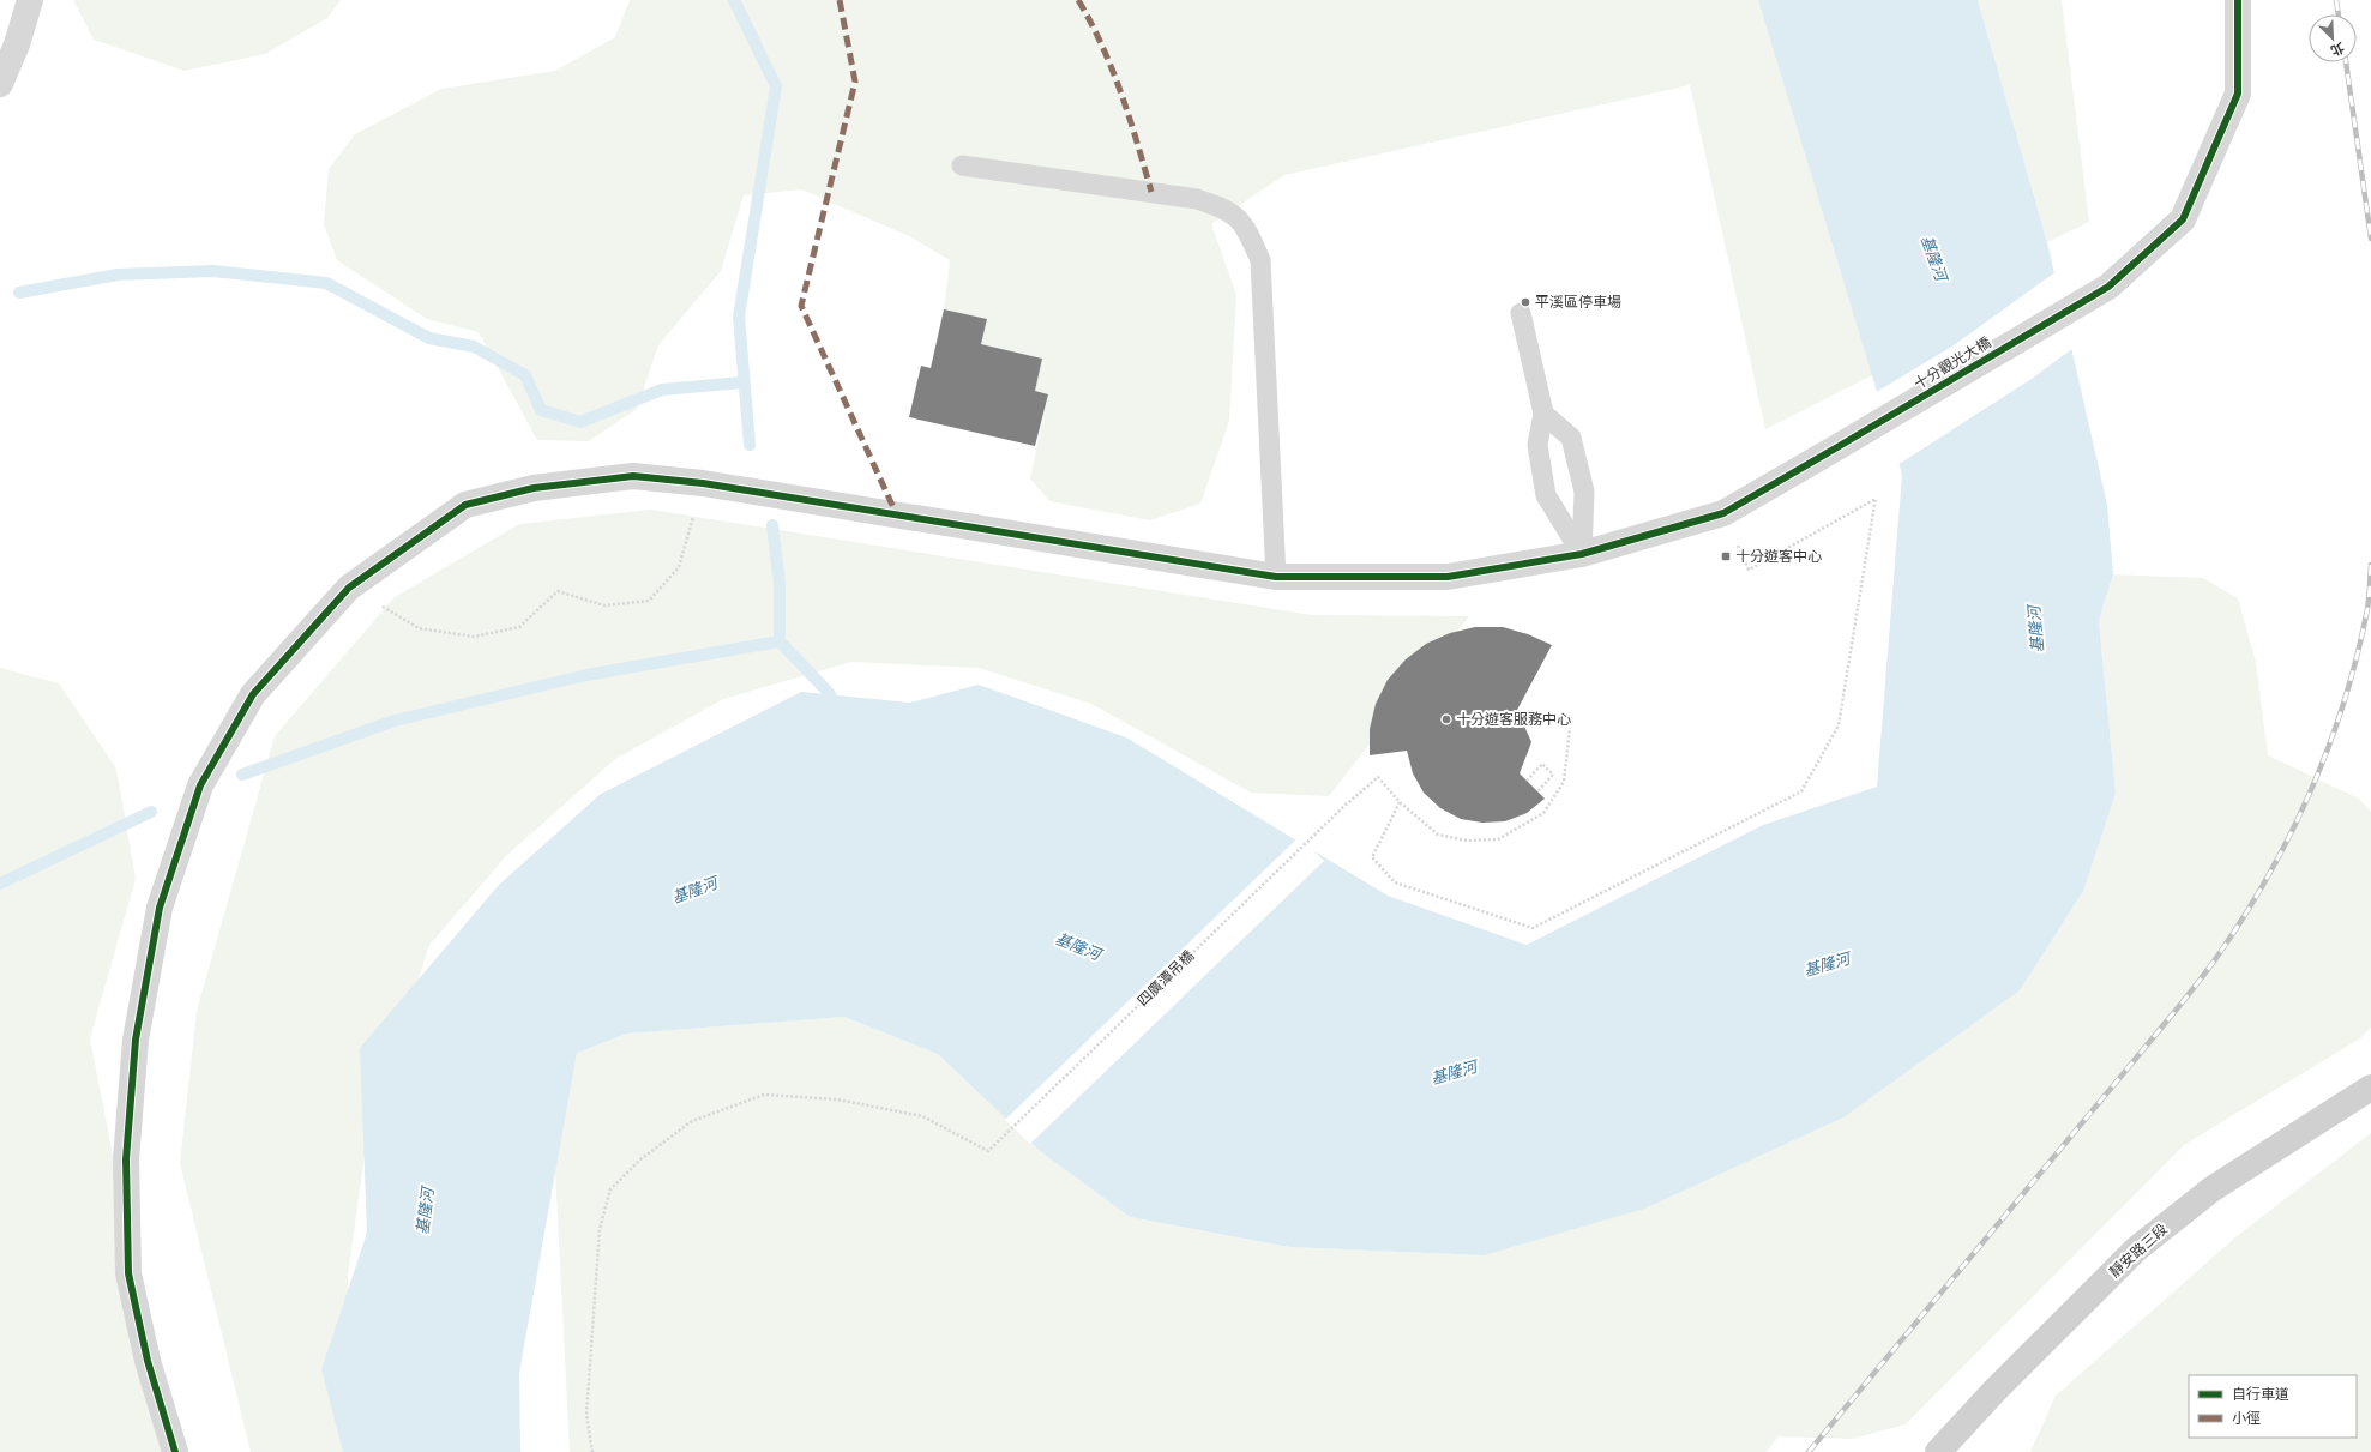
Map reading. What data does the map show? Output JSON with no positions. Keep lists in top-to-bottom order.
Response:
{
  "streets": {
    "main road": ["靜安路三段"],
    "street": ["十分觀光大橋"],
    "path": ["四廣潭吊橋"]
  },
  "water": ["基隆河"],
  "places": {
    "other": ["平溪區停車場", "十分遊客服務中心"],
    "transit": ["十分遊客中心"]
  },
  "legend": ["自行車道", "小徑"],
  "north": "bottom right"
}
